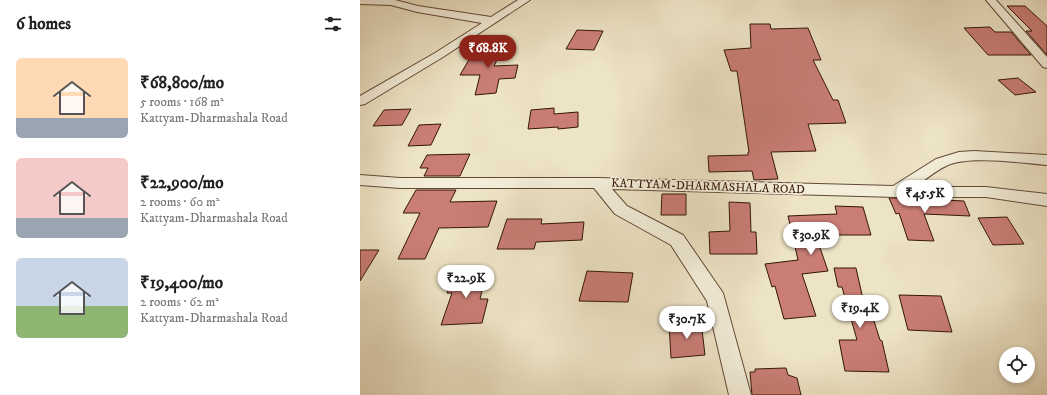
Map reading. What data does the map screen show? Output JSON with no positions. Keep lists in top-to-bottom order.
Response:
{
  "streets": {
    "street": ["KATTYAM-DHARMASHALA ROAD"]
  },
  "page": {
    "heading": "6 homes",
    "price": [
      "₹68.8K",
      "₹45.5K",
      "₹30.9K",
      "₹22.9K",
      "₹19.4K",
      "₹30.7K"
    ],
    "list": [
      {
        "name": "₹68,800/mo",
        "note": "5 rooms · 168 m² · Kattyam-Dharmashala Road"
      },
      {
        "name": "₹22,900/mo",
        "note": "2 rooms · 60 m² · Kattyam-Dharmashala Road"
      },
      {
        "name": "₹19,400/mo",
        "note": "2 rooms · 62 m² · Kattyam-Dharmashala Road"
      }
    ]
  }
}
